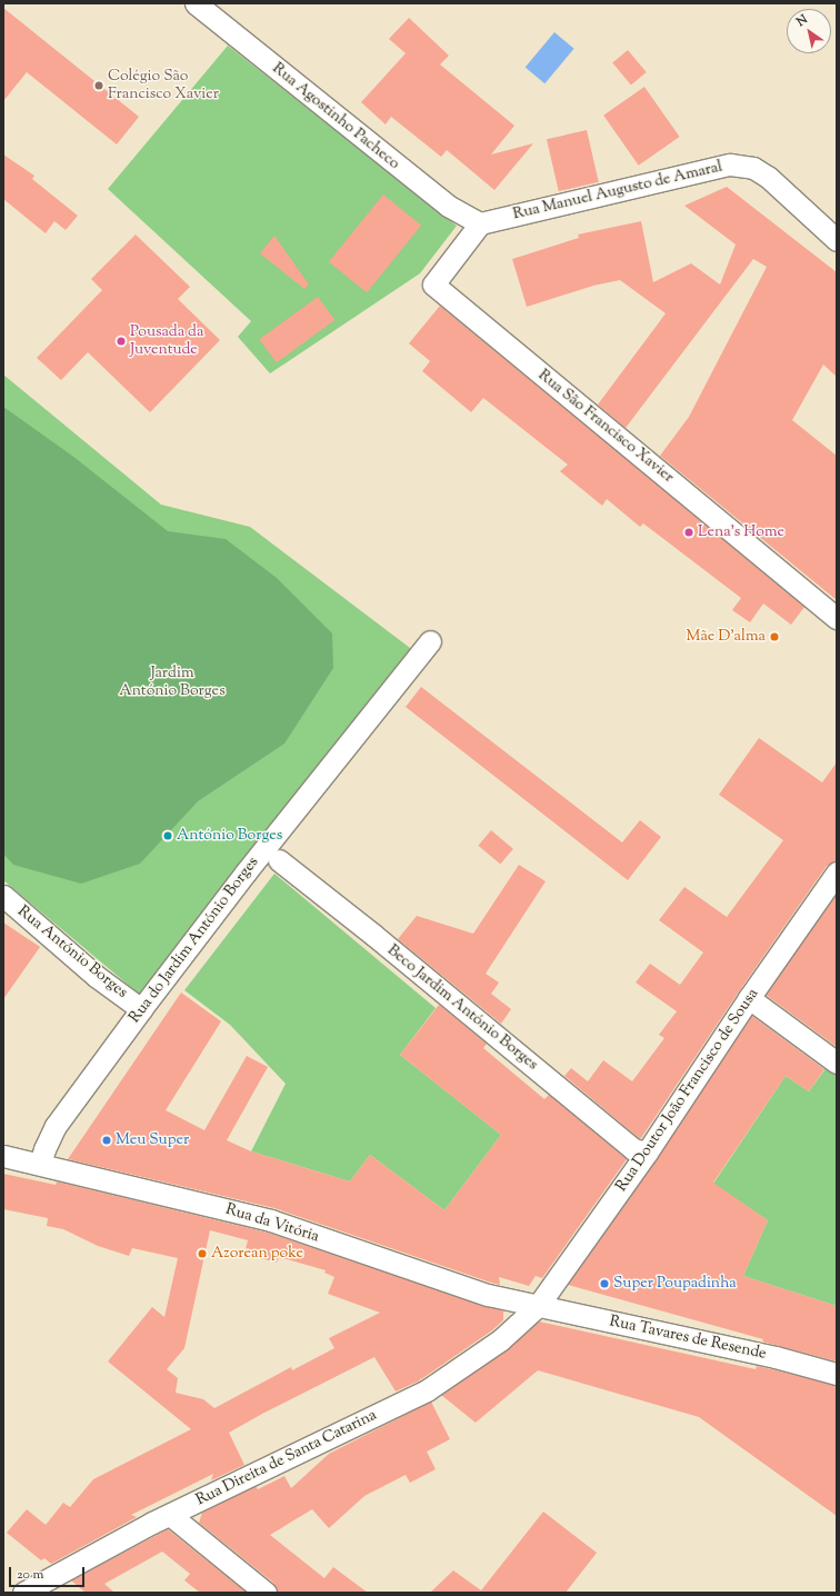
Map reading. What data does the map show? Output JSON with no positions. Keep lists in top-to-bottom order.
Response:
{
  "streets": {
    "street": [
      "Rua Agostinho Pacheco",
      "Rua Manuel Augusto de Amaral",
      "Rua São Francisco Xavier",
      "Rua do Jardim António Borges",
      "Rua António Borges",
      "Beco Jardim António Borges",
      "Rua Doutor João Francisco de Sousa",
      "Rua da Vitória",
      "Rua Tavares de Resende",
      "Rua Direita de Santa Catarina"
    ]
  },
  "crossings": [
    ["Rua Agostinho Pacheco", "Rua Manuel Augusto de Amaral"],
    ["Rua Agostinho Pacheco", "Rua São Francisco Xavier"],
    ["Rua Manuel Augusto de Amaral", "Rua São Francisco Xavier"],
    ["Rua do Jardim António Borges", "Rua António Borges"],
    ["Rua do Jardim António Borges", "Rua da Vitória"],
    ["Beco Jardim António Borges", "Rua Doutor João Francisco de Sousa"],
    ["Rua Doutor João Francisco de Sousa", "Rua da Vitória"],
    ["Rua Doutor João Francisco de Sousa", "Rua Tavares de Resende"],
    ["Rua Doutor João Francisco de Sousa", "Rua Direita de Santa Catarina"],
    ["Rua da Vitória", "Rua Tavares de Resende"],
    ["Rua da Vitória", "Rua Direita de Santa Catarina"],
    ["Rua Tavares de Resende", "Rua Direita de Santa Catarina"]
  ],
  "parks": ["Jardim António Borges"],
  "places": [
    "Colégio São Francisco Xavier",
    "Pousada da Juventude",
    "Lena's Home",
    "Mãe D’alma",
    "António Borges",
    "Meu Super",
    "Azorean poke",
    "Super Poupadinha"
  ],
  "scale_bar": "20 m",
  "north": "top left"
}
